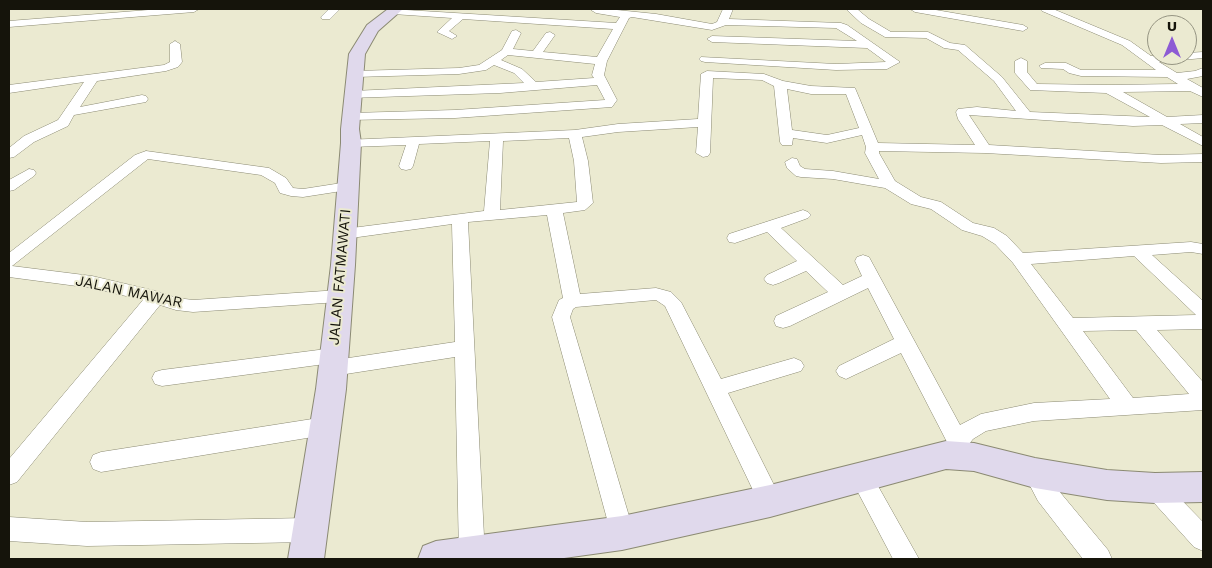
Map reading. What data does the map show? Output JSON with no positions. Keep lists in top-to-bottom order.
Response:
{
  "streets": {
    "street": ["JALAN FATMAWATI", "JALAN MAWAR"]
  },
  "crossings": [
    ["JALAN FATMAWATI", "JALAN MAWAR"]
  ],
  "north": "top"
}
